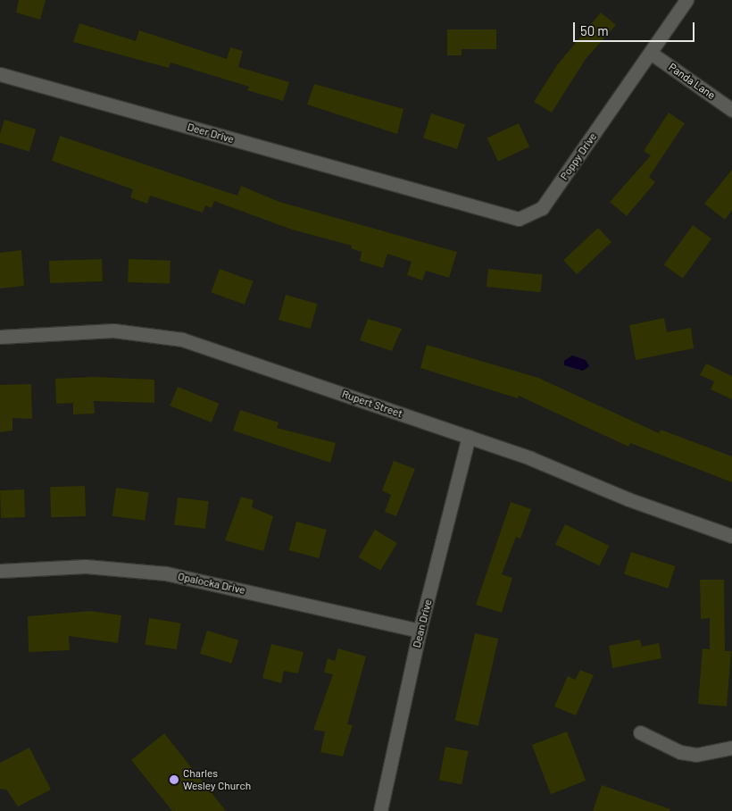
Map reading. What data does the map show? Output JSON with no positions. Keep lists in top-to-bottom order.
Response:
{
  "streets": {
    "street": [
      "Panda Lane",
      "Deer Drive",
      "Poppy Drive",
      "Rupert Street",
      "Opalocka Drive",
      "Dean Drive"
    ]
  },
  "crossings": [
    ["Panda Lane", "Poppy Drive"],
    ["Deer Drive", "Poppy Drive"],
    ["Rupert Street", "Dean Drive"],
    ["Opalocka Drive", "Dean Drive"]
  ],
  "places": ["Charles Wesley Church"],
  "scale_bar": "50 m"
}
